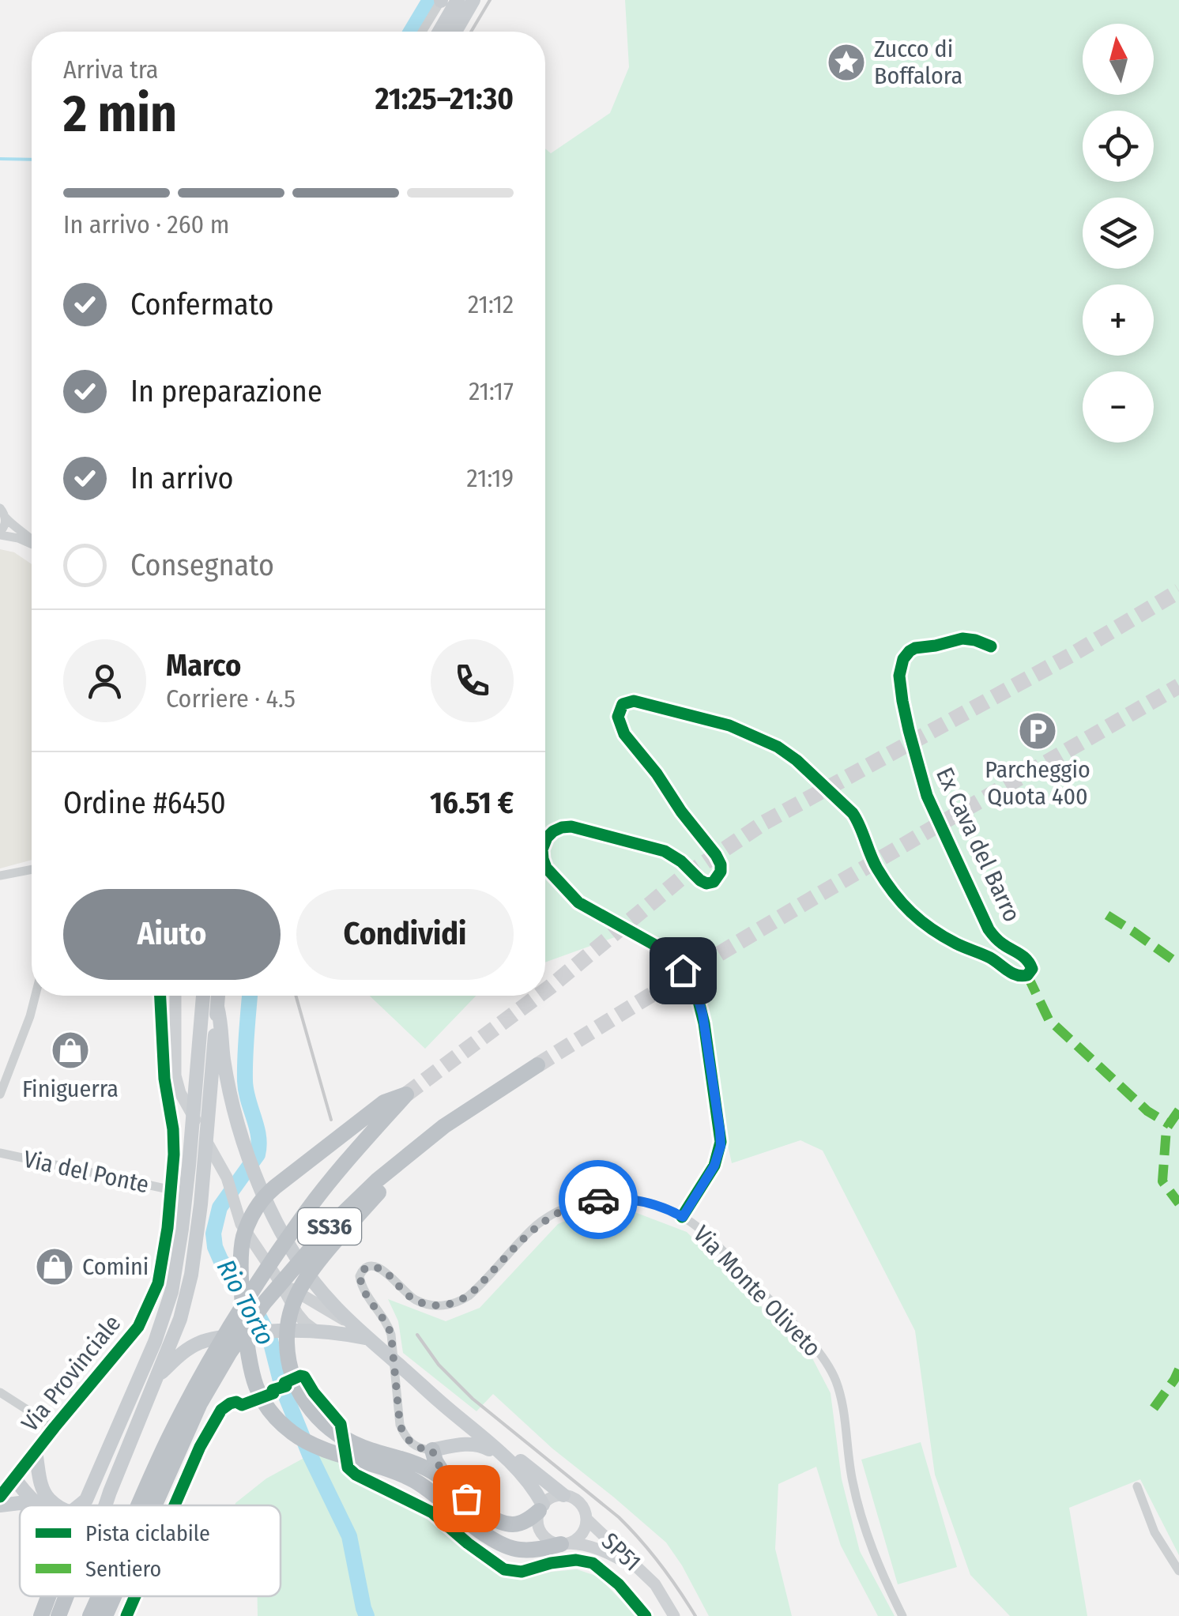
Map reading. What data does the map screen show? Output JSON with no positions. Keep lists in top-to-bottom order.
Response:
{
  "streets": {
    "highway": ["SS36"],
    "street": [
      "Ex Cava del Barro",
      "Via del Ponte",
      "Via Monte Oliveto",
      "Via Provinciale",
      "SP51"
    ]
  },
  "crossings": [
    ["Ex Cava del Barro", "Via Monte Oliveto"],
    ["Via del Ponte", "Via Provinciale"],
    ["SS36", "SP51"]
  ],
  "water": ["Rio Torto"],
  "places": {
    "place": ["Zucco di Boffalora"],
    "parking": ["Parcheggio Quota 400"],
    "shop": ["Finiguerra", "Comini"]
  },
  "legend": ["Pista ciclabile", "Sentiero"],
  "north": "top",
  "page": {
    "map_buttons": ["+", "−"],
    "heading": ["2 min", "Arriva tra", "21:25–21:30"],
    "panel": [
      "Marco",
      "Corriere · 4.5",
      "Ordine #6450",
      "16.51 €"
    ],
    "bar": "In arrivo · 260 m",
    "list": [
      ["Confermato", "21:12"],
      ["In preparazione", "21:17"],
      ["In arrivo", "21:19"],
      "Consegnato"
    ],
    "buttons": ["Aiuto", "Condividi"]
  }
}
